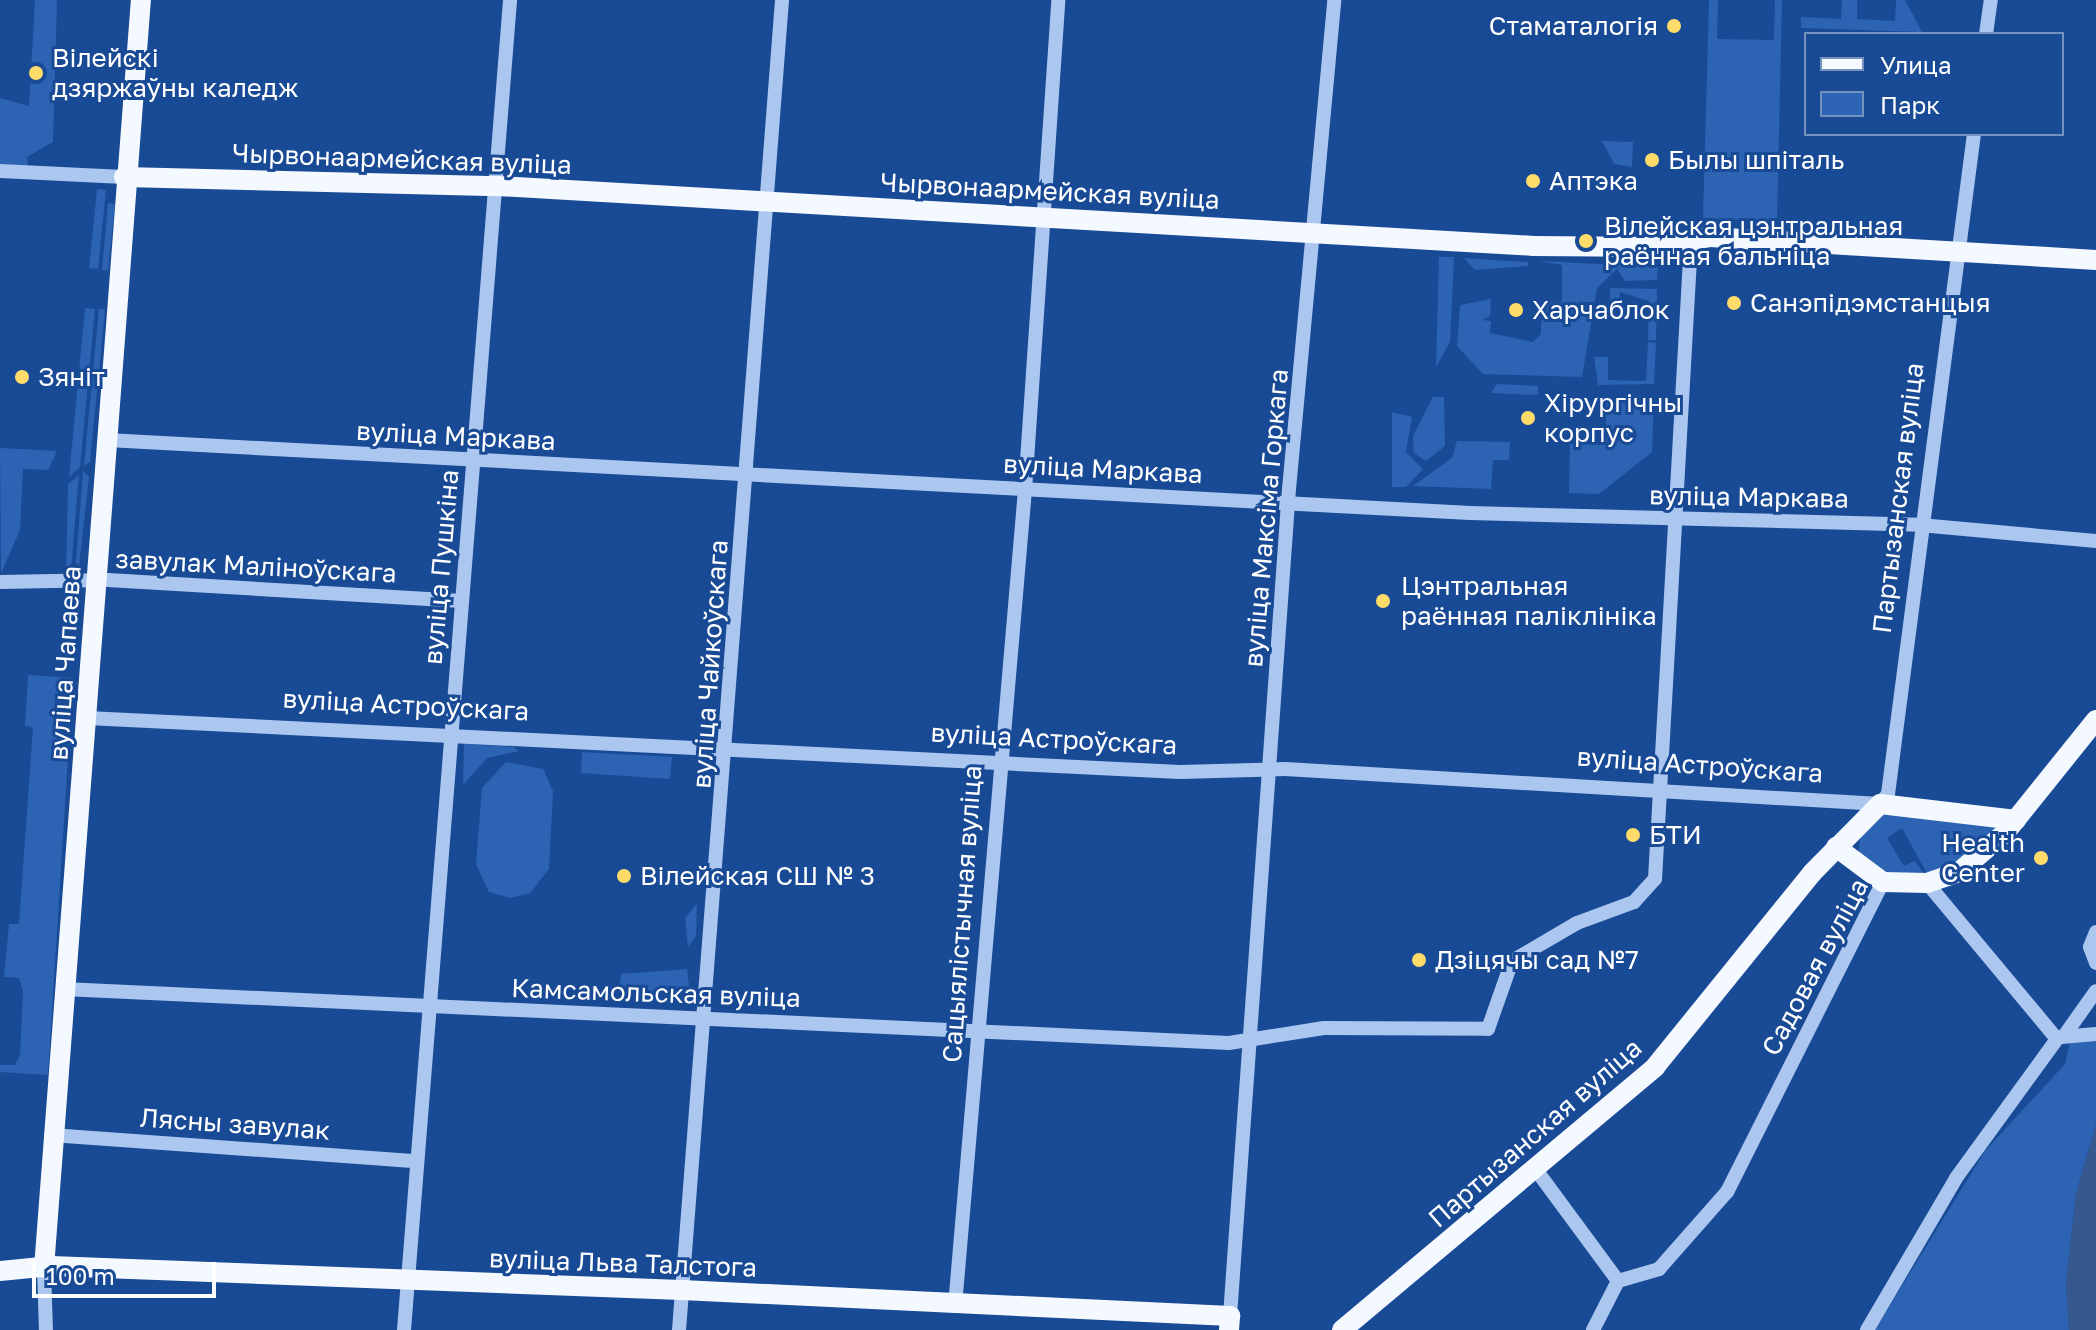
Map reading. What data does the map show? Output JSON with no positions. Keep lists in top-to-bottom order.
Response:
{
  "streets": {
    "main road": [
      "Чырвонаармейская вуліца",
      "Партызанская вуліца",
      "вуліца Чапаева",
      "вуліца Астроўскага",
      "Садовая вуліца",
      "вуліца Льва Талстога"
    ],
    "street": [
      "вуліца Маркава",
      "вуліца Максіма Горкага",
      "завулак Маліноўскага",
      "вуліца Пушкіна",
      "вуліца Чайкоўскага",
      "Сацыялістычная вуліца",
      "Камсамольская вуліца",
      "Лясны завулак"
    ]
  },
  "crossings": [
    ["Чырвонаармейская вуліца", "Партызанская вуліца"],
    ["Чырвонаармейская вуліца", "вуліца Максіма Горкага"],
    ["Чырвонаармейская вуліца", "вуліца Пушкіна"],
    ["Чырвонаармейская вуліца", "вуліца Чапаева"],
    ["Чырвонаармейская вуліца", "вуліца Чайкоўскага"],
    ["Чырвонаармейская вуліца", "Сацыялістычная вуліца"],
    ["вуліца Маркава", "Партызанская вуліца"],
    ["вуліца Маркава", "вуліца Максіма Горкага"],
    ["вуліца Маркава", "вуліца Пушкіна"],
    ["вуліца Маркава", "вуліца Чапаева"],
    ["вуліца Маркава", "вуліца Чайкоўскага"],
    ["вуліца Маркава", "Сацыялістычная вуліца"],
    ["Партызанская вуліца", "вуліца Астроўскага"],
    ["вуліца Максіма Горкага", "вуліца Астроўскага"],
    ["вуліца Максіма Горкага", "Камсамольская вуліца"],
    ["вуліца Максіма Горкага", "вуліца Льва Талстога"],
    ["завулак Маліноўскага", "вуліца Пушкіна"],
    ["завулак Маліноўскага", "вуліца Чапаева"],
    ["вуліца Пушкіна", "вуліца Астроўскага"],
    ["вуліца Пушкіна", "Камсамольская вуліца"],
    ["вуліца Пушкіна", "Лясны завулак"],
    ["вуліца Пушкіна", "вуліца Льва Талстога"],
    ["вуліца Чапаева", "вуліца Астроўскага"],
    ["вуліца Чапаева", "Камсамольская вуліца"],
    ["вуліца Чапаева", "Лясны завулак"],
    ["вуліца Чапаева", "вуліца Льва Талстога"],
    ["вуліца Чайкоўскага", "вуліца Астроўскага"],
    ["вуліца Чайкоўскага", "Камсамольская вуліца"],
    ["вуліца Чайкоўскага", "вуліца Льва Талстога"],
    ["вуліца Астроўскага", "Сацыялістычная вуліца"],
    ["вуліца Астроўскага", "Садовая вуліца"],
    ["Сацыялістычная вуліца", "Камсамольская вуліца"],
    ["Сацыялістычная вуліца", "вуліца Льва Талстога"]
  ],
  "places": [
    "Стаматалогія",
    "Вілейскі дзяржаўны каледж",
    "Былы шпіталь",
    "Аптэка",
    "Вілейская цэнтральная раённая бальніца",
    "Санэпідэмстанцыя",
    "Харчаблок",
    "Зяніт",
    "Хірургічны корпус",
    "Цэнтральная раённая паліклініка",
    "БТИ",
    "Health Center",
    "Вілейская СШ № 3",
    "Дзіцячы сад №7"
  ],
  "legend": ["Улица", "Парк"],
  "scale_bar": "100 m"
}
